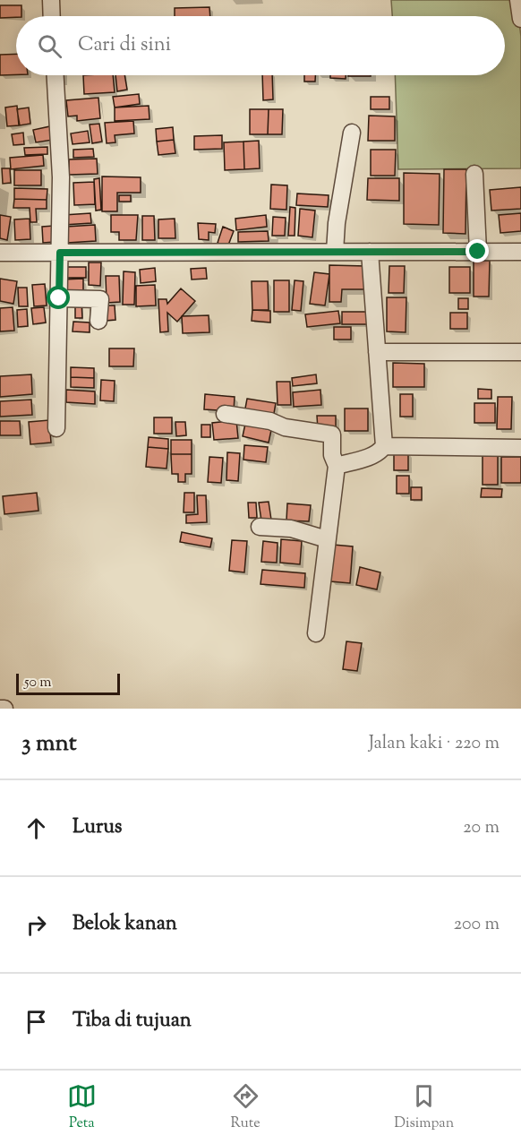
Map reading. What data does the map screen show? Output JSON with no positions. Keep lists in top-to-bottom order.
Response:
{
  "scale_bar": "50 m",
  "page": {
    "search": "Cari di sini",
    "scale": "50 m",
    "heading": ["3 mnt", "Jalan kaki · 220 m"],
    "list": [
      ["Lurus", "20 m"],
      ["Belok kanan", "200 m"],
      "Tiba di tujuan"
    ],
    "nav": ["Peta", "Rute", "Disimpan"]
  }
}
